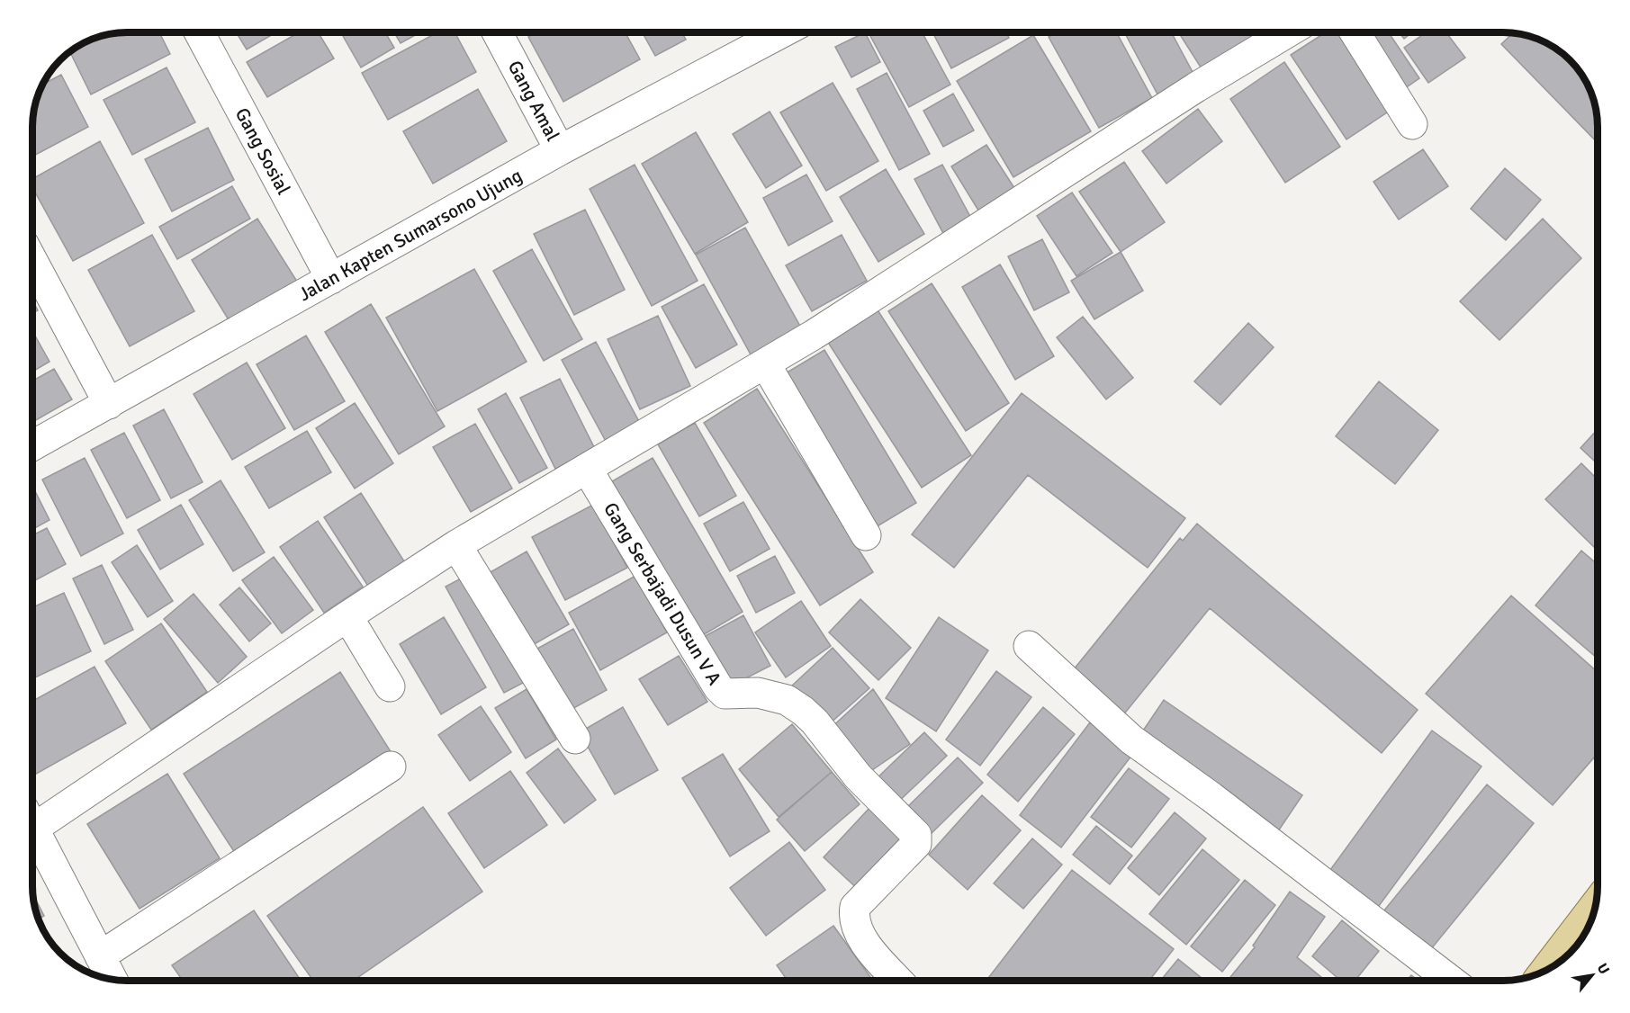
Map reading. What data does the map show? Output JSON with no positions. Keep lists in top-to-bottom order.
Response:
{
  "streets": {
    "street": [
      "Gang Amal",
      "Gang Sosial",
      "Jalan Kapten Sumarsono Ujung",
      "Gang Serbajadi Dusun V A"
    ]
  },
  "crossings": [
    ["Gang Amal", "Jalan Kapten Sumarsono Ujung"],
    ["Gang Sosial", "Jalan Kapten Sumarsono Ujung"]
  ],
  "north": "top right"
}
